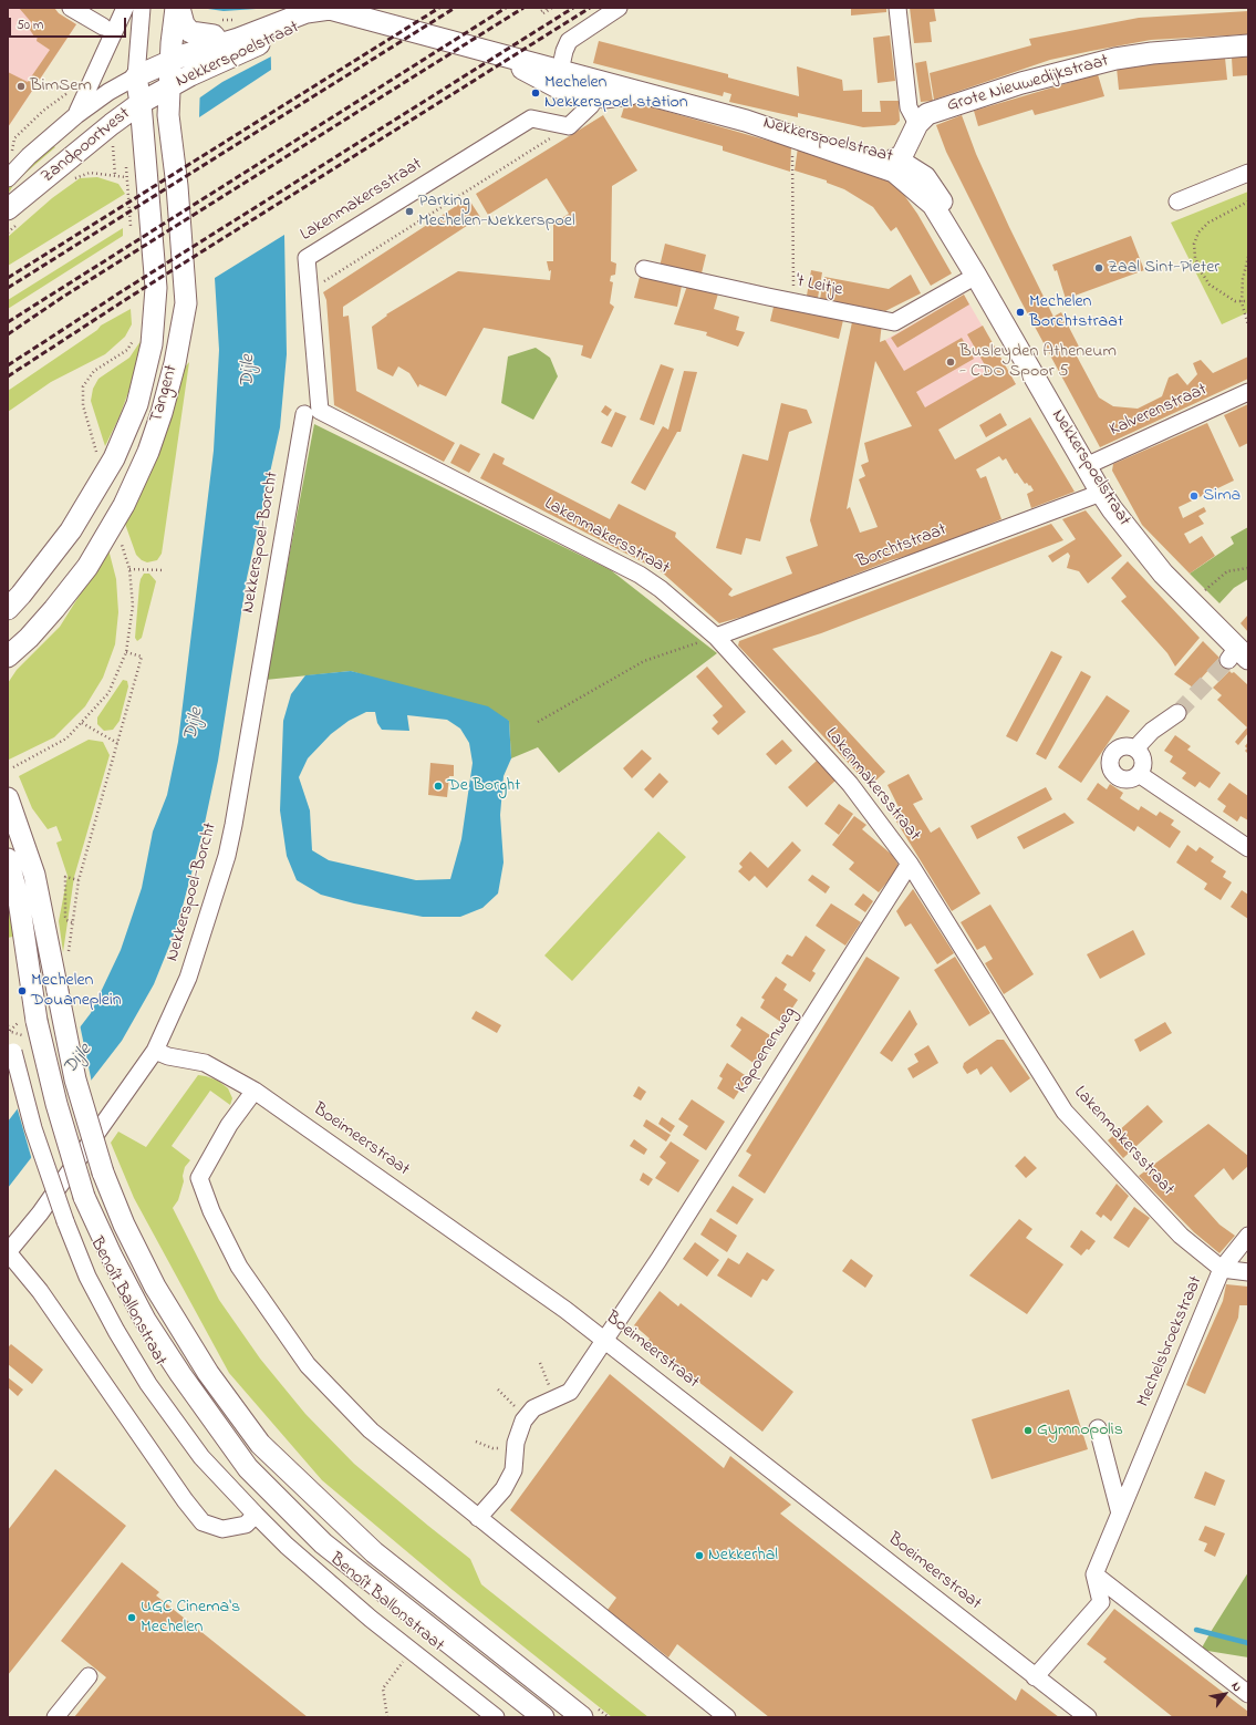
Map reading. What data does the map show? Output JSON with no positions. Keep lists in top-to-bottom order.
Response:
{
  "streets": {
    "main road": [
      "Nekkerspoelstraat",
      "Grote Nieuwedijkstraat",
      "Zandpoortvest",
      "Tangent"
    ],
    "street": [
      "Lakenmakersstraat",
      "'t Leitje",
      "Kalverenstraat",
      "Nekkerspoel-Borcht",
      "Borchtstraat",
      "Kapoenenweg",
      "Boeimeerstraat",
      "Benoît Ballonstraat",
      "Mechelsbroekstraat"
    ]
  },
  "crossings": [
    ["Nekkerspoelstraat", "Zandpoortvest"],
    ["Nekkerspoelstraat", "'t Leitje"],
    ["Nekkerspoelstraat", "Tangent"],
    ["Nekkerspoelstraat", "Kalverenstraat"],
    ["Nekkerspoelstraat", "Borchtstraat"],
    ["Zandpoortvest", "Tangent"],
    ["Lakenmakersstraat", "Borchtstraat"],
    ["Lakenmakersstraat", "Kapoenenweg"],
    ["Lakenmakersstraat", "Mechelsbroekstraat"],
    ["Nekkerspoel-Borcht", "Boeimeerstraat"],
    ["Kapoenenweg", "Boeimeerstraat"]
  ],
  "water": ["Dijle"],
  "places": [
    "BimSem",
    "Mechelen Nekkerspoel station",
    "Parking Mechelen-Nekkerspoel",
    "Zaal Sint-Pieter",
    "Mechelen Borchtstraat",
    "Busleyden Atheneum - CDO Spoor 5",
    "Sima",
    "De Borght",
    "Mechelen Douaneplein",
    "Gymnopolis",
    "Nekkerhal",
    "UGC Cinema's Mechelen"
  ],
  "scale_bar": "50 m",
  "north": "top right"
}
